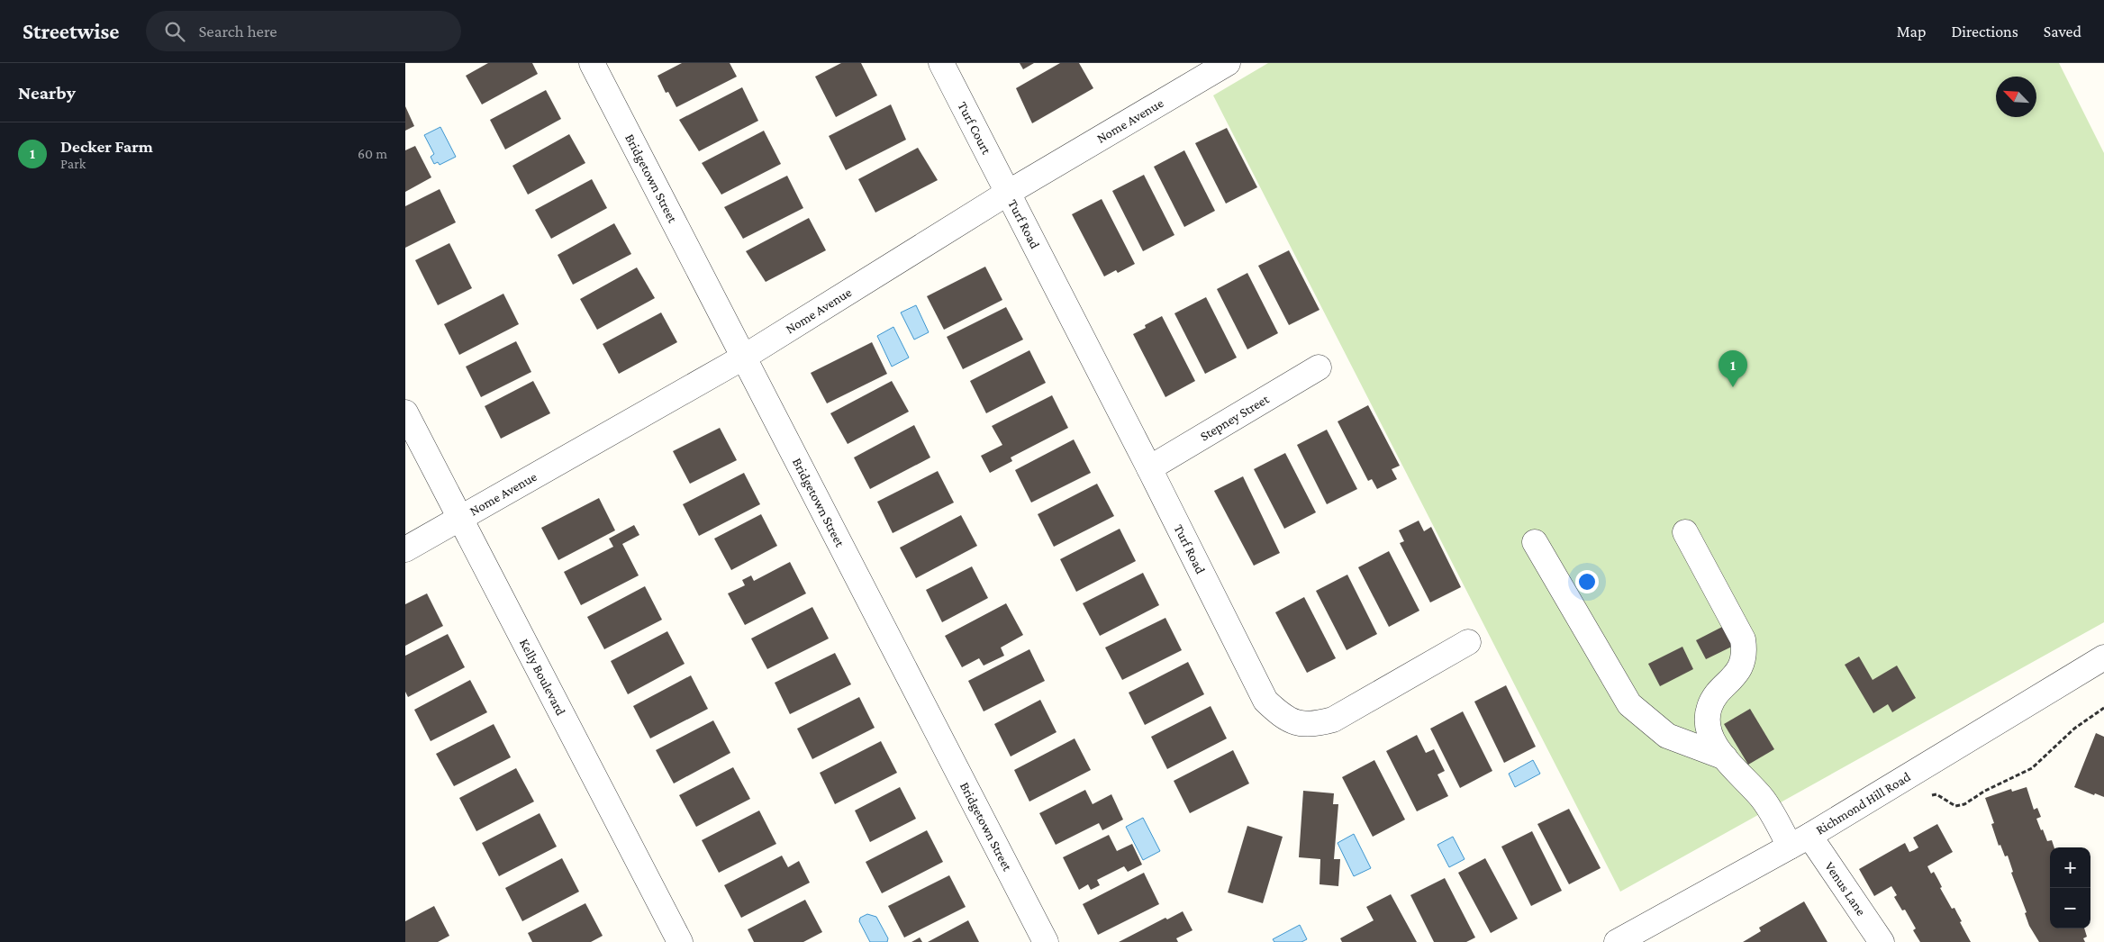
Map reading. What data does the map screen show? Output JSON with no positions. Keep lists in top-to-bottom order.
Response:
{
  "streets": {
    "street": [
      "Nome Avenue",
      "Turf Court",
      "Bridgetown Street",
      "Turf Road",
      "Stepney Street",
      "Kelly Boulevard",
      "Richmond Hill Road",
      "Venus Lane"
    ]
  },
  "crossings": [
    ["Nome Avenue", "Turf Court"],
    ["Nome Avenue", "Bridgetown Street"],
    ["Nome Avenue", "Turf Road"],
    ["Nome Avenue", "Kelly Boulevard"],
    ["Turf Court", "Turf Road"],
    ["Turf Road", "Stepney Street"],
    ["Richmond Hill Road", "Venus Lane"]
  ],
  "north": "top left",
  "page": {
    "header": "Streetwise",
    "search": "Search here",
    "nav": ["Map", "Directions", "Saved"],
    "heading": "Nearby",
    "list": [
      {
        "mark": "1",
        "name": "Decker Farm",
        "note": "Park",
        "value": "60 m"
      }
    ],
    "pins": "1",
    "map_buttons": ["+", "−"]
  }
}
